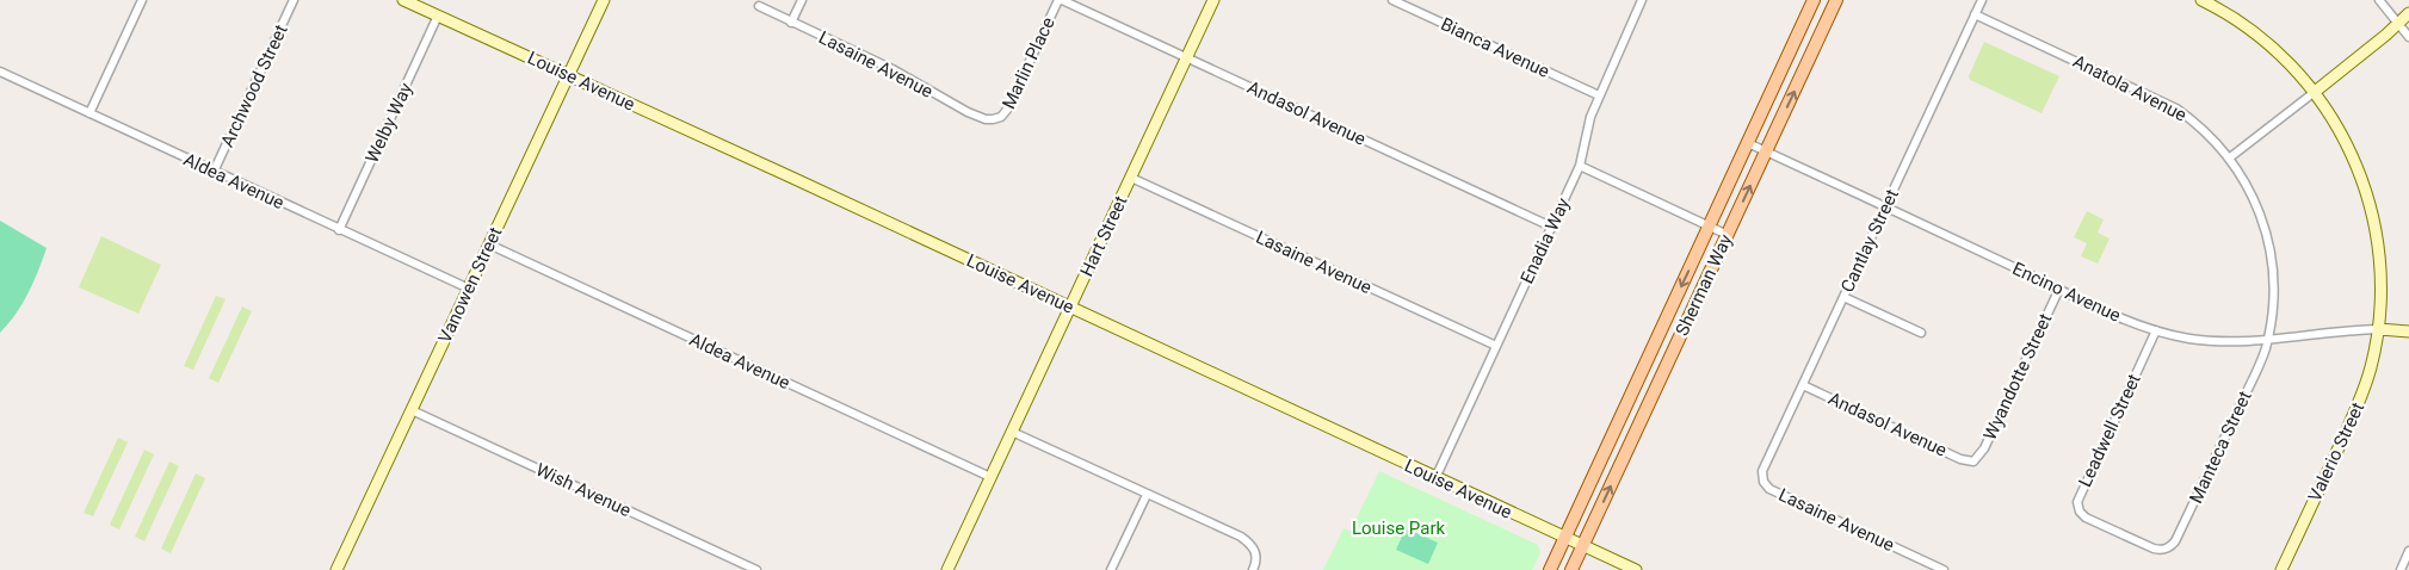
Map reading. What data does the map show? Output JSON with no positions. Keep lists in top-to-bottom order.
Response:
{
  "streets": {
    "main road": [
      "Louise Avenue",
      "Hart Street",
      "Vanowen Street",
      "Sherman Way",
      "Encino Avenue",
      "Valerio Street"
    ],
    "street": [
      "Bianca Avenue",
      "Marlin Place",
      "Lasaine Avenue",
      "Archwood Street",
      "Anatola Avenue",
      "Andasol Avenue",
      "Welby Way",
      "Aldea Avenue",
      "Enadia Way",
      "Cantlay Street",
      "Wyandotte Street",
      "Leadwell Street",
      "Manteca Street",
      "Wish Avenue"
    ]
  },
  "crossings": [
    ["Bianca Avenue", "Enadia Way"],
    ["Marlin Place", "Lasaine Avenue"],
    ["Marlin Place", "Andasol Avenue"],
    ["Lasaine Avenue", "Hart Street"],
    ["Lasaine Avenue", "Enadia Way"],
    ["Lasaine Avenue", "Cantlay Street"],
    ["Louise Avenue", "Welby Way"],
    ["Louise Avenue", "Hart Street"],
    ["Louise Avenue", "Enadia Way"],
    ["Louise Avenue", "Vanowen Street"],
    ["Louise Avenue", "Sherman Way"],
    ["Archwood Street", "Aldea Avenue"],
    ["Anatola Avenue", "Cantlay Street"],
    ["Anatola Avenue", "Encino Avenue"],
    ["Anatola Avenue", "Manteca Street"],
    ["Andasol Avenue", "Hart Street"],
    ["Andasol Avenue", "Enadia Way"],
    ["Andasol Avenue", "Cantlay Street"],
    ["Andasol Avenue", "Wyandotte Street"],
    ["Welby Way", "Aldea Avenue"],
    ["Aldea Avenue", "Hart Street"],
    ["Aldea Avenue", "Vanowen Street"],
    ["Cantlay Street", "Encino Avenue"],
    ["Vanowen Street", "Wish Avenue"],
    ["Sherman Way", "Encino Avenue"],
    ["Encino Avenue", "Wyandotte Street"],
    ["Encino Avenue", "Leadwell Street"],
    ["Encino Avenue", "Manteca Street"],
    ["Encino Avenue", "Valerio Street"],
    ["Leadwell Street", "Manteca Street"]
  ],
  "parks": ["Louise Park"]
}
